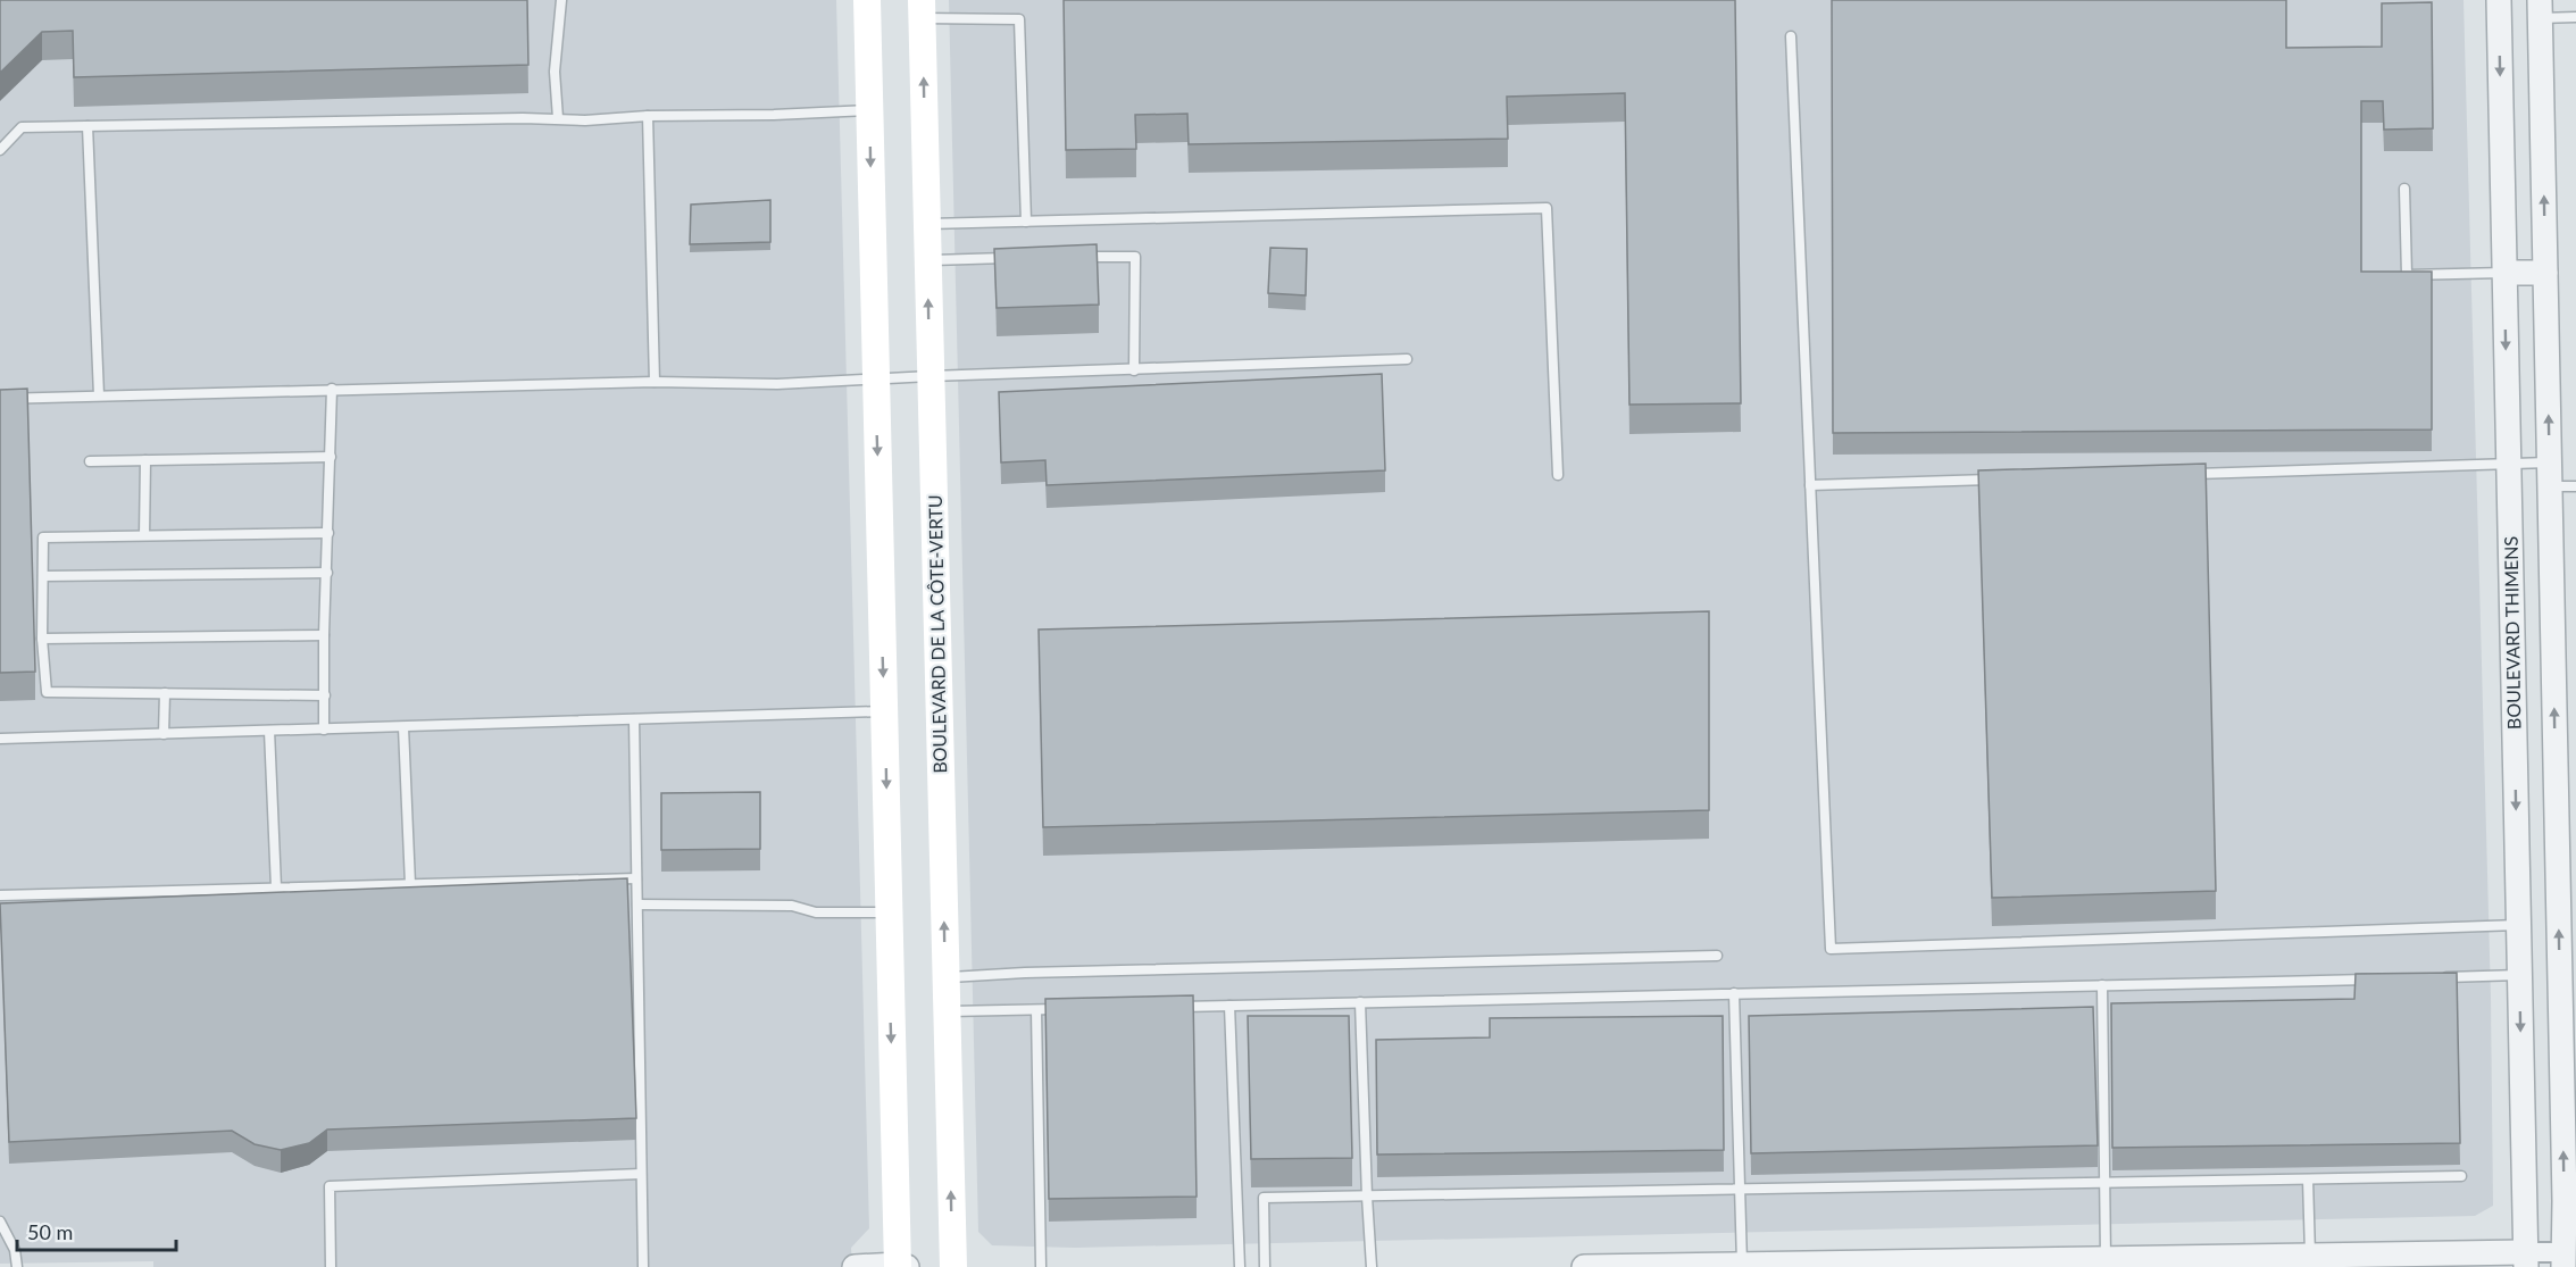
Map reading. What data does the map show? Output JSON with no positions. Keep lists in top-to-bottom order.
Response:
{
  "streets": {
    "main road": ["BOULEVARD DE LA CÔTE-VERTU"],
    "street": ["BOULEVARD THIMENS"]
  },
  "scale_bar": "50 m"
}
